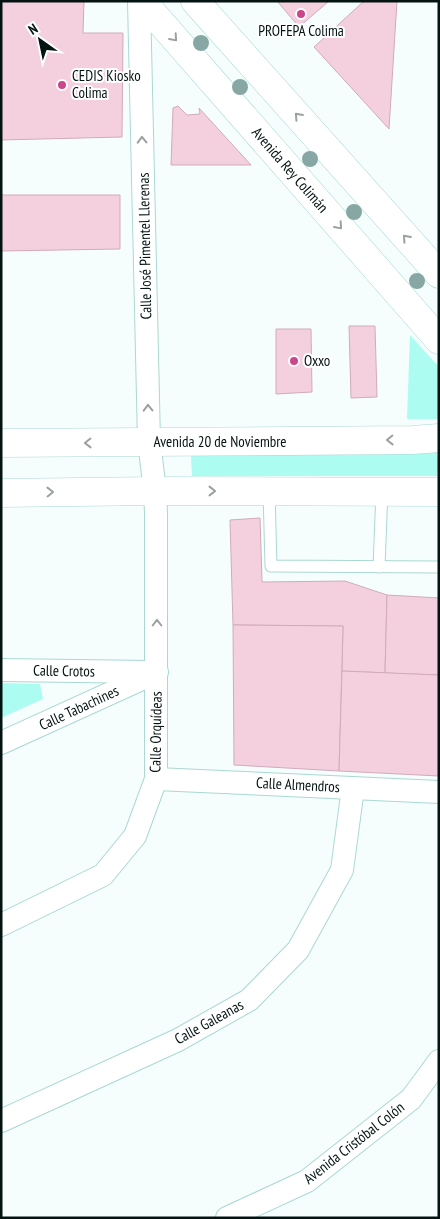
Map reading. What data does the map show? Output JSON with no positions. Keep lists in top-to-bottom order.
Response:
{
  "streets": {
    "main road": ["Avenida Rey Colimán", "Avenida 20 de Noviembre"],
    "street": [
      "Calle José Pimentel Llerenas",
      "Calle Crotos",
      "Calle Tabachines",
      "Calle Orquídeas",
      "Calle Almendros",
      "Calle Galeanas",
      "Avenida Cristóbal Colón"
    ]
  },
  "crossings": [
    ["Avenida Rey Colimán", "Calle José Pimentel Llerenas"],
    ["Calle José Pimentel Llerenas", "Avenida 20 de Noviembre"],
    ["Calle José Pimentel Llerenas", "Calle Orquídeas"],
    ["Calle Crotos", "Calle Tabachines"],
    ["Calle Crotos", "Calle Orquídeas"],
    ["Calle Tabachines", "Calle Orquídeas"],
    ["Calle Orquídeas", "Calle Almendros"],
    ["Calle Almendros", "Calle Galeanas"]
  ],
  "one_way": ["Calle José Pimentel Llerenas", "Calle Orquídeas"],
  "places": ["PROFEPA Colima", "CEDIS Kiosko Colima", "Oxxo"],
  "north": "top left"
}
